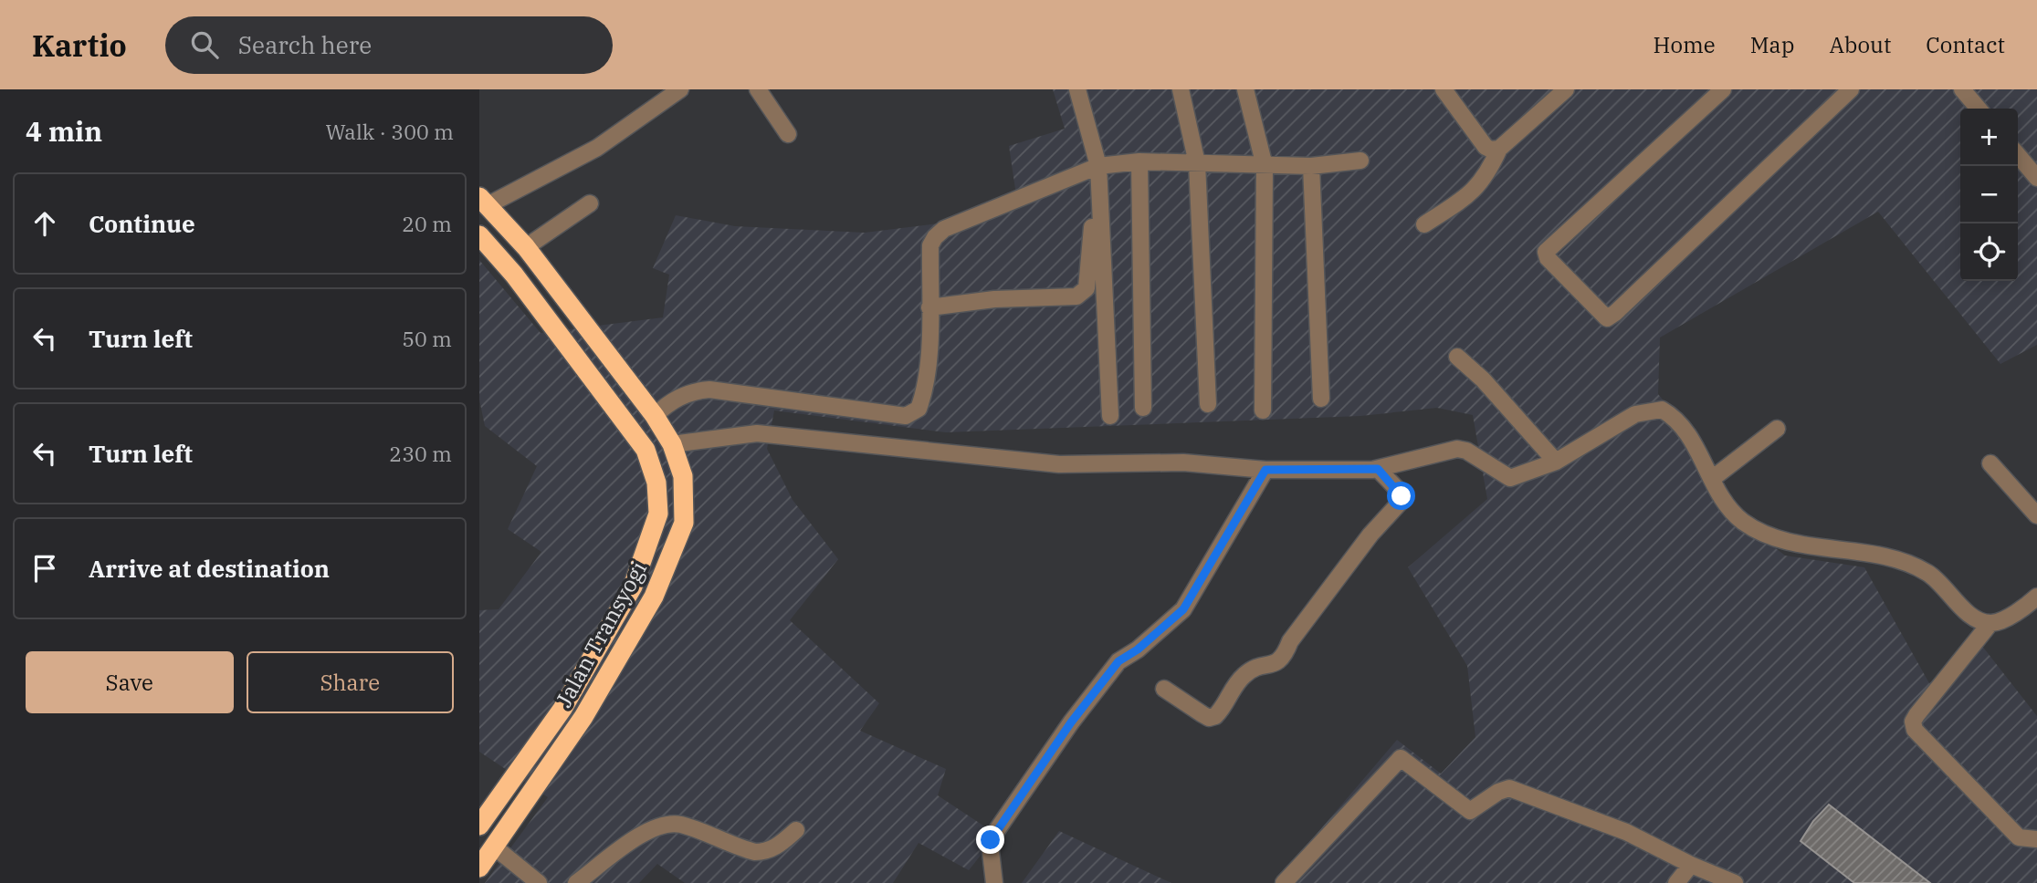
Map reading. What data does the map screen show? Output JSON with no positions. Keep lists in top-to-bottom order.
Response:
{
  "streets": {
    "highway": ["Jalan Transyogi"]
  },
  "page": {
    "header": "Kartio",
    "search": "Search here",
    "nav": [
      "Home",
      "Map",
      "About",
      "Contact"
    ],
    "heading": ["4 min", "Walk · 300 m"],
    "map_buttons": ["+", "−"],
    "list": [
      ["Continue", "20 m"],
      ["Turn left", "50 m"],
      ["Turn left", "230 m"],
      "Arrive at destination"
    ],
    "buttons": ["Save", "Share"]
  }
}
